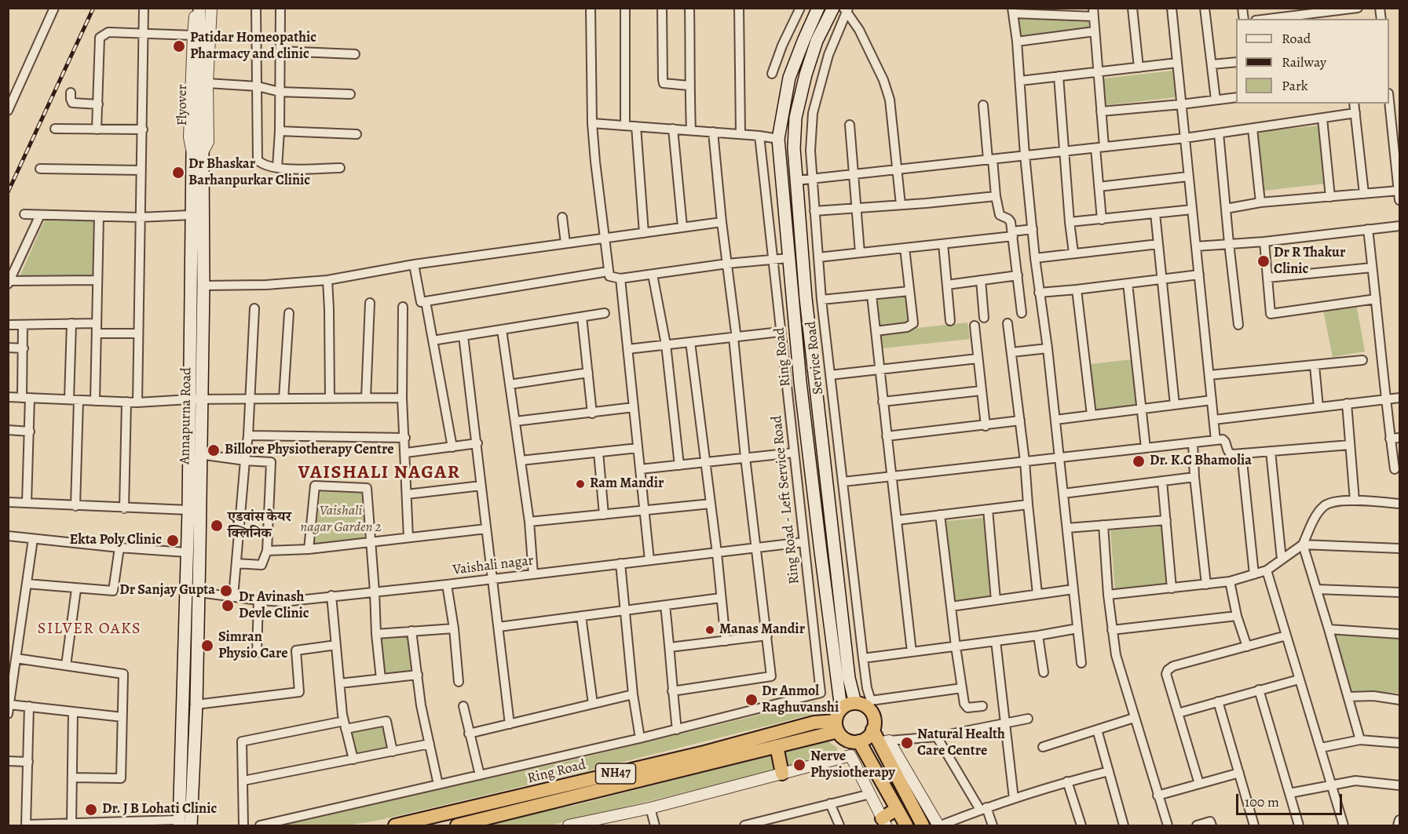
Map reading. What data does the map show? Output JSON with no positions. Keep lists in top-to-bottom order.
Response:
{
  "streets": {
    "highway": ["Ring Road", "NH47"],
    "main road": ["Flyover", "Annapurna Road"],
    "street": ["Service Road", "Ring Road - Left Service Road", "Vaishali nagar"]
  },
  "crossings": [
    ["Flyover", "Annapurna Road"],
    ["Ring Road", "Service Road"],
    ["Annapurna Road", "Vaishali nagar"],
    ["Ring Road - Left Service Road", "Vaishali nagar"]
  ],
  "districts": ["VAISHALI NAGAR", "SILVER OAKS"],
  "parks": ["Vaishali nagar Garden 2"],
  "places": [
    "Patidar Homeopathic Pharmacy and clinic",
    "Dr Bhaskar Barhanpurkar Clinic",
    "Dr R Thakur Clinic",
    "Billore Physiotherapy Centre",
    "Dr. K.C Bhamolia",
    "Ram Mandir",
    "एडवांस केयर क्लिनिक",
    "Ekta Poly Clinic",
    "Dr Sanjay Gupta",
    "Dr Avinash Devle Clinic",
    "Manas Mandir",
    "Simran Physio Care",
    "Dr Anmol Raghuvanshi",
    "Natural Health Care Centre",
    "Nerve Physiotherapy",
    "Dr. J B Lohati Clinic"
  ],
  "legend": ["Road", "Railway", "Park"],
  "scale_bar": "100 m"
}
